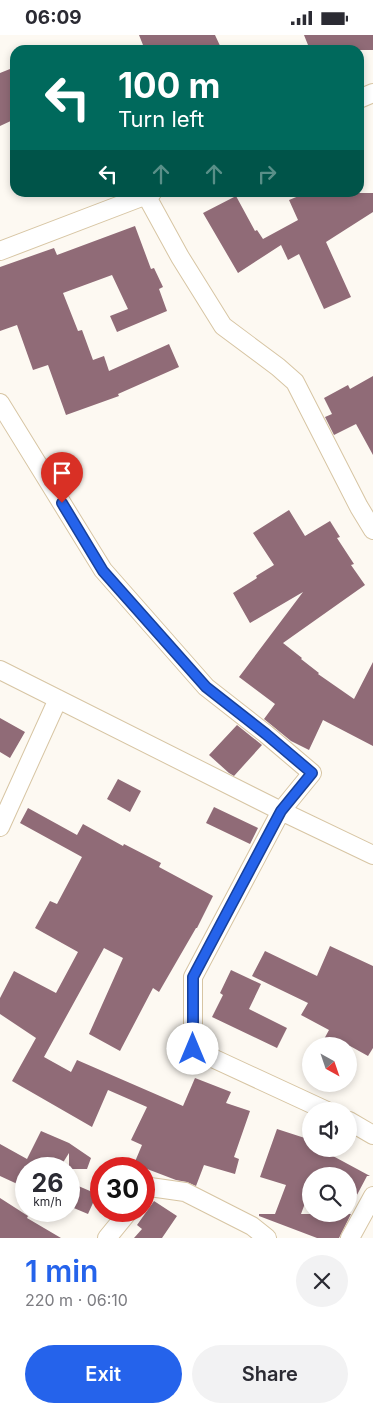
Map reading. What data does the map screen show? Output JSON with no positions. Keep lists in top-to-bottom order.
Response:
{
  "north": "bottom right",
  "page": {
    "status": "06:09",
    "turn": ["100 m", "Turn left"],
    "speed": "26 km/h",
    "limit": "30",
    "heading": ["1 min", "220 m · 06:10"],
    "buttons": ["Exit", "Share"]
  }
}
